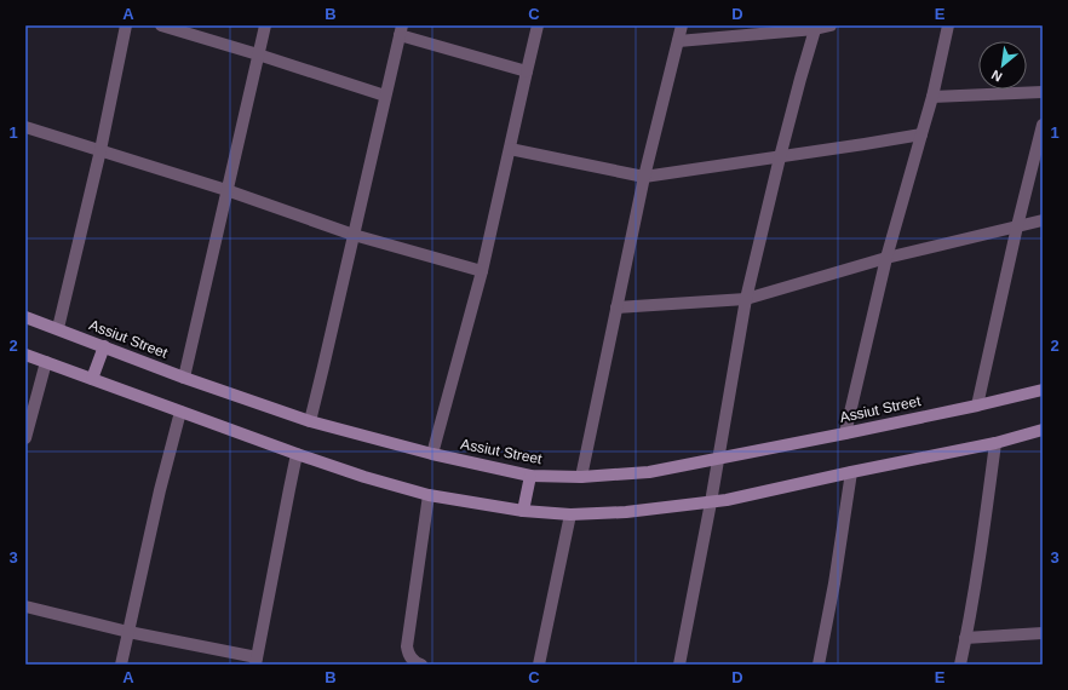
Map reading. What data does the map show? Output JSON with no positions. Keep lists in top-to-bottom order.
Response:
{
  "streets": {
    "street": ["Assiut Street"]
  },
  "north": "bottom left",
  "grid": {
    "columns": [
      "A",
      "B",
      "C",
      "D",
      "E"
    ],
    "rows": ["1", "2", "3"]
  }
}
